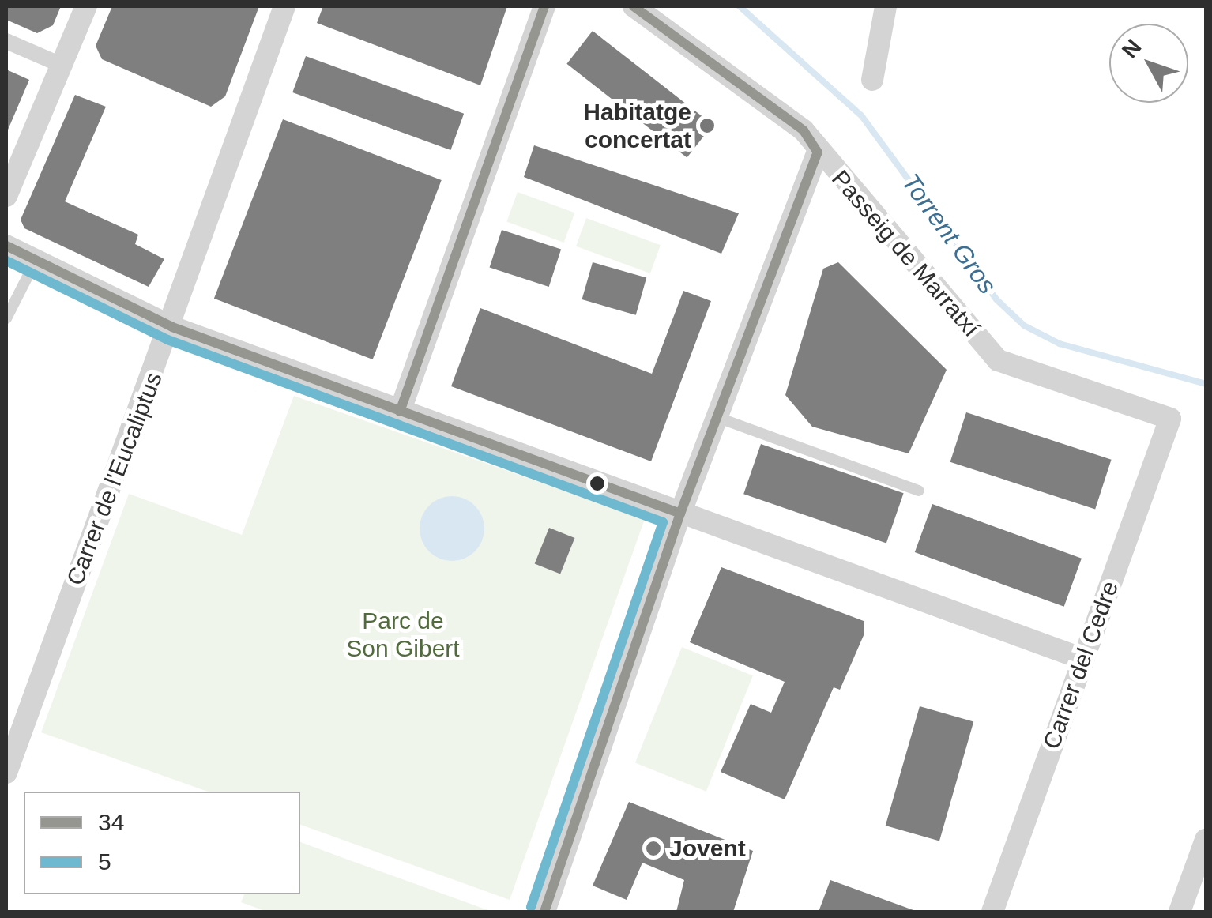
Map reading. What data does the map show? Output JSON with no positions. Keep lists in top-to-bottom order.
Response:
{
  "streets": {
    "street": ["Passeig de Marratxí", "Carrer de l'Eucaliptus", "Carrer del Cedre"]
  },
  "crossings": [
    ["Passeig de Marratxí", "Carrer del Cedre"]
  ],
  "water": ["Torrent Gros"],
  "parks": ["Parc de Son Gibert"],
  "places": ["Habitatge concertat", "Jovent"],
  "lines": ["transit line 34", "transit line 5"],
  "legend": ["34", "5"],
  "north": "top left"
}
